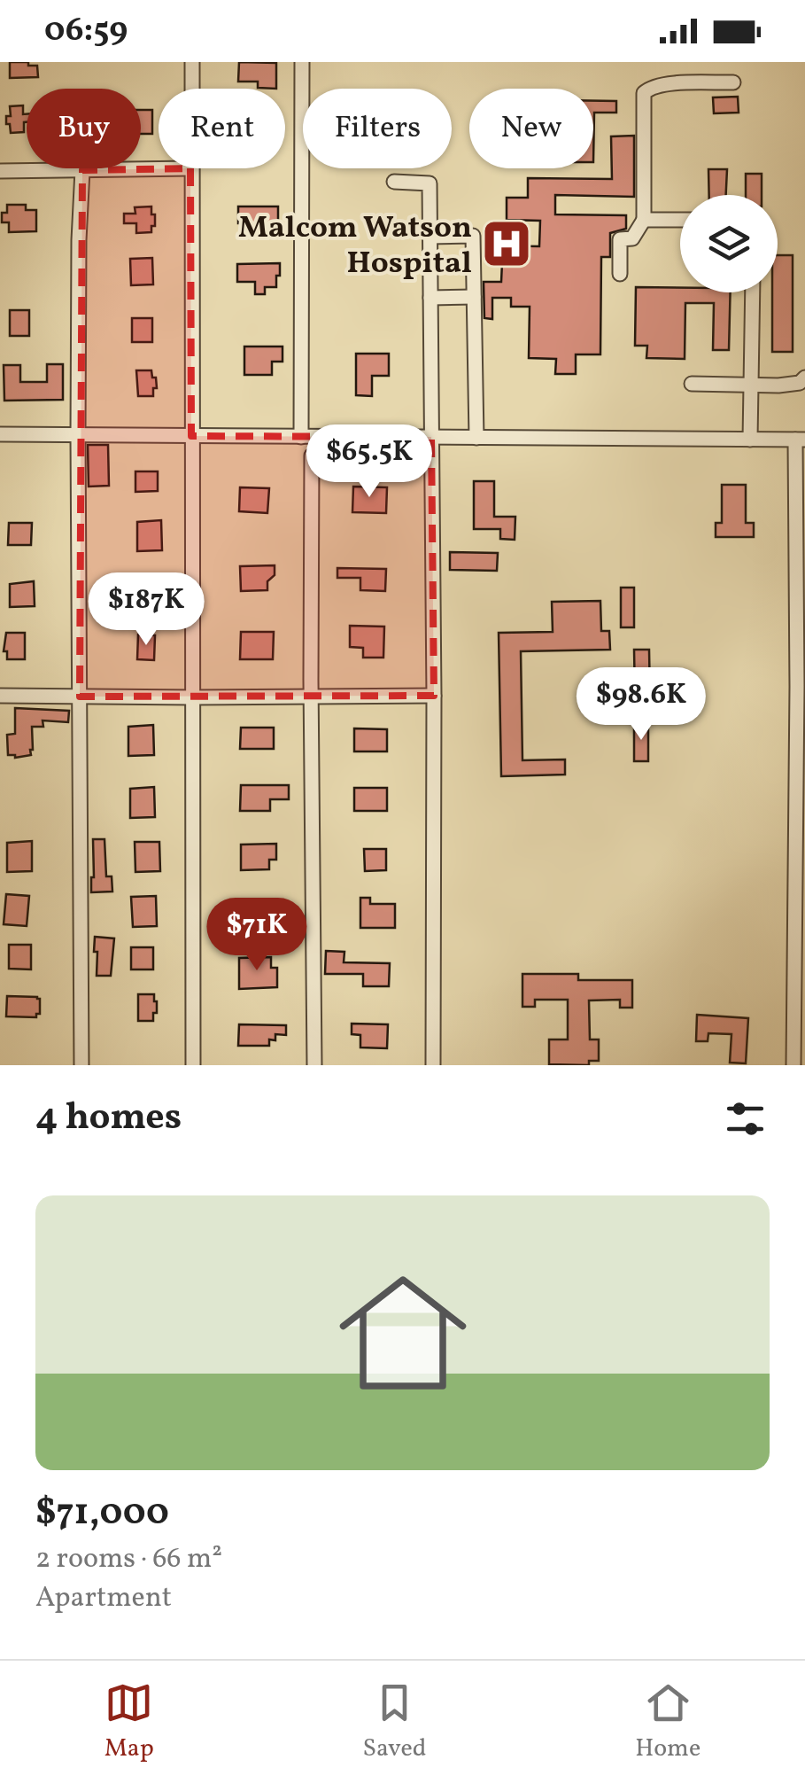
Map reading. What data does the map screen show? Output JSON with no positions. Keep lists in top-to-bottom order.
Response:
{
  "places": {
    "hospital": ["Malcom Watson Hospital"]
  },
  "page": {
    "status": "06:59",
    "chip": [
      "Buy",
      "Rent",
      "Filters",
      "New"
    ],
    "price": [
      "$65.5K",
      "$187K",
      "$98.6K",
      "$71K"
    ],
    "heading": "4 homes",
    "list": [
      {
        "name": "$71,000",
        "note": "2 rooms · 66 m² · Apartment"
      }
    ],
    "tabs": ["Map", "Saved", "Home"]
  }
}
